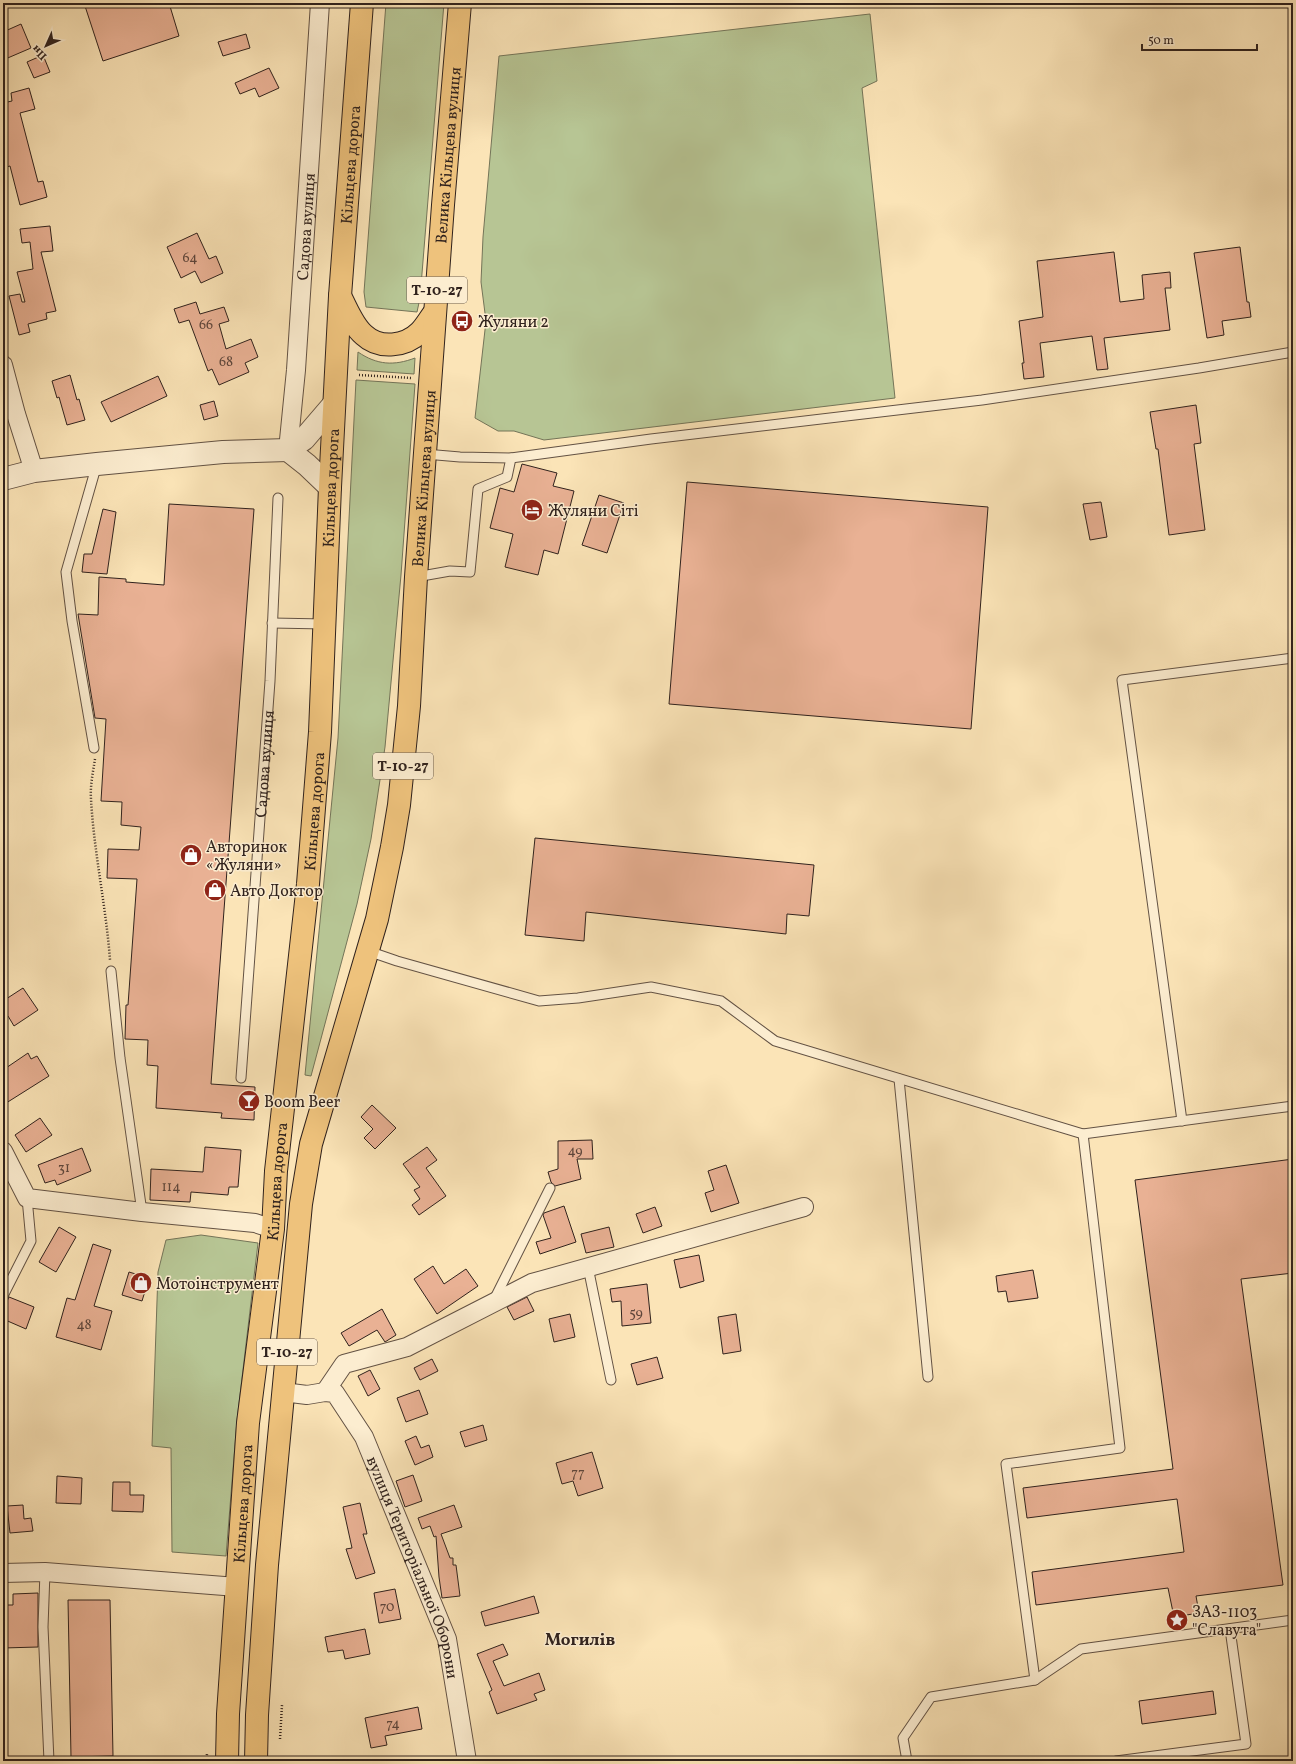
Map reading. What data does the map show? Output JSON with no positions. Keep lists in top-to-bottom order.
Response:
{
  "streets": {
    "highway": ["Велика Кільцева вулиця", "Кільцева дорога", "Т-10-27"],
    "street": ["Садова вулиця", "вулиця Територіальної Оборони"]
  },
  "crossings": [
    ["Велика Кільцева вулиця", "Кільцева дорога"]
  ],
  "districts": ["Могилів"],
  "places": {
    "bus stop": ["Жуляни 2"],
    "hotel": ["Жуляни Сіті"],
    "shop": ["Авторинок «Жуляни»", "Авто Доктор", "Мотоінструмент"],
    "bar": ["Boom Beer"],
    "place": ["ЗАЗ-1103 \"Славута\""]
  },
  "house_numbers": [
    "64",
    "66",
    "68",
    "49",
    "31",
    "114",
    "59",
    "48",
    "77",
    "70",
    "74"
  ],
  "scale_bar": "50 m",
  "north": "bottom left"
}
